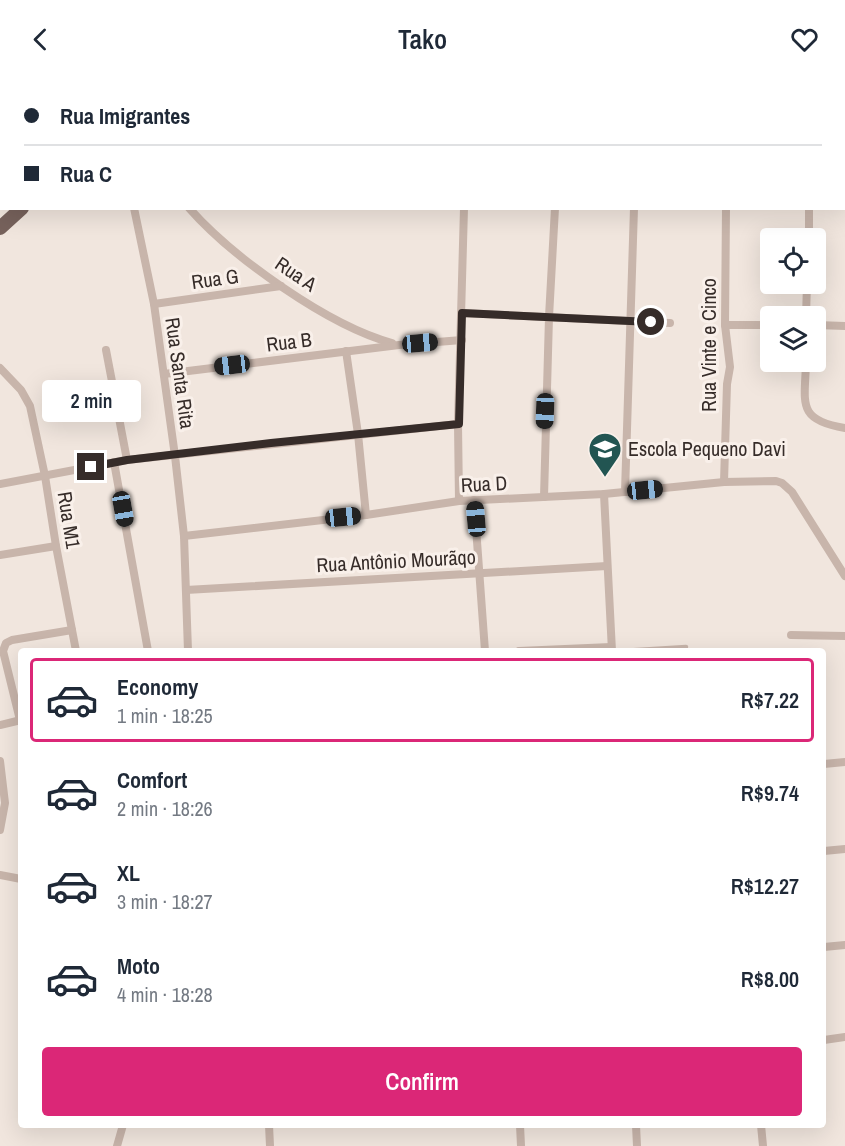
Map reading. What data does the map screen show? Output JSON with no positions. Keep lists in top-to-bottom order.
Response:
{
  "streets": {
    "street": [
      "Rua A",
      "Rua G",
      "Rua B",
      "Rua Vinte e Cinco",
      "Rua Santa Rita",
      "Rua D",
      "Rua M1",
      "Rua Antônio Mourãqo"
    ]
  },
  "crossings": [
    ["Rua A", "Rua G"],
    ["Rua A", "Rua B"],
    ["Rua G", "Rua Santa Rita"],
    ["Rua B", "Rua Santa Rita"],
    ["Rua Vinte e Cinco", "Rua D"],
    ["Rua Santa Rita", "Rua D"],
    ["Rua Santa Rita", "Rua Antônio Mourãqo"]
  ],
  "places": {
    "school or university": ["Escola Pequeno Davi"]
  },
  "page": {
    "header": "Tako",
    "banner": ["Rua Imigrantes", "Rua C"],
    "bubble": "2 min",
    "list": [
      {
        "name": "Economy",
        "note": "1 min · 18:25",
        "value": "R$7.22"
      },
      {
        "name": "Comfort",
        "note": "2 min · 18:26",
        "value": "R$9.74"
      },
      {
        "name": "XL",
        "note": "3 min · 18:27",
        "value": "R$12.27"
      },
      {
        "name": "Moto",
        "note": "4 min · 18:28",
        "value": "R$8.00"
      }
    ],
    "buttons": "Confirm"
  }
}
